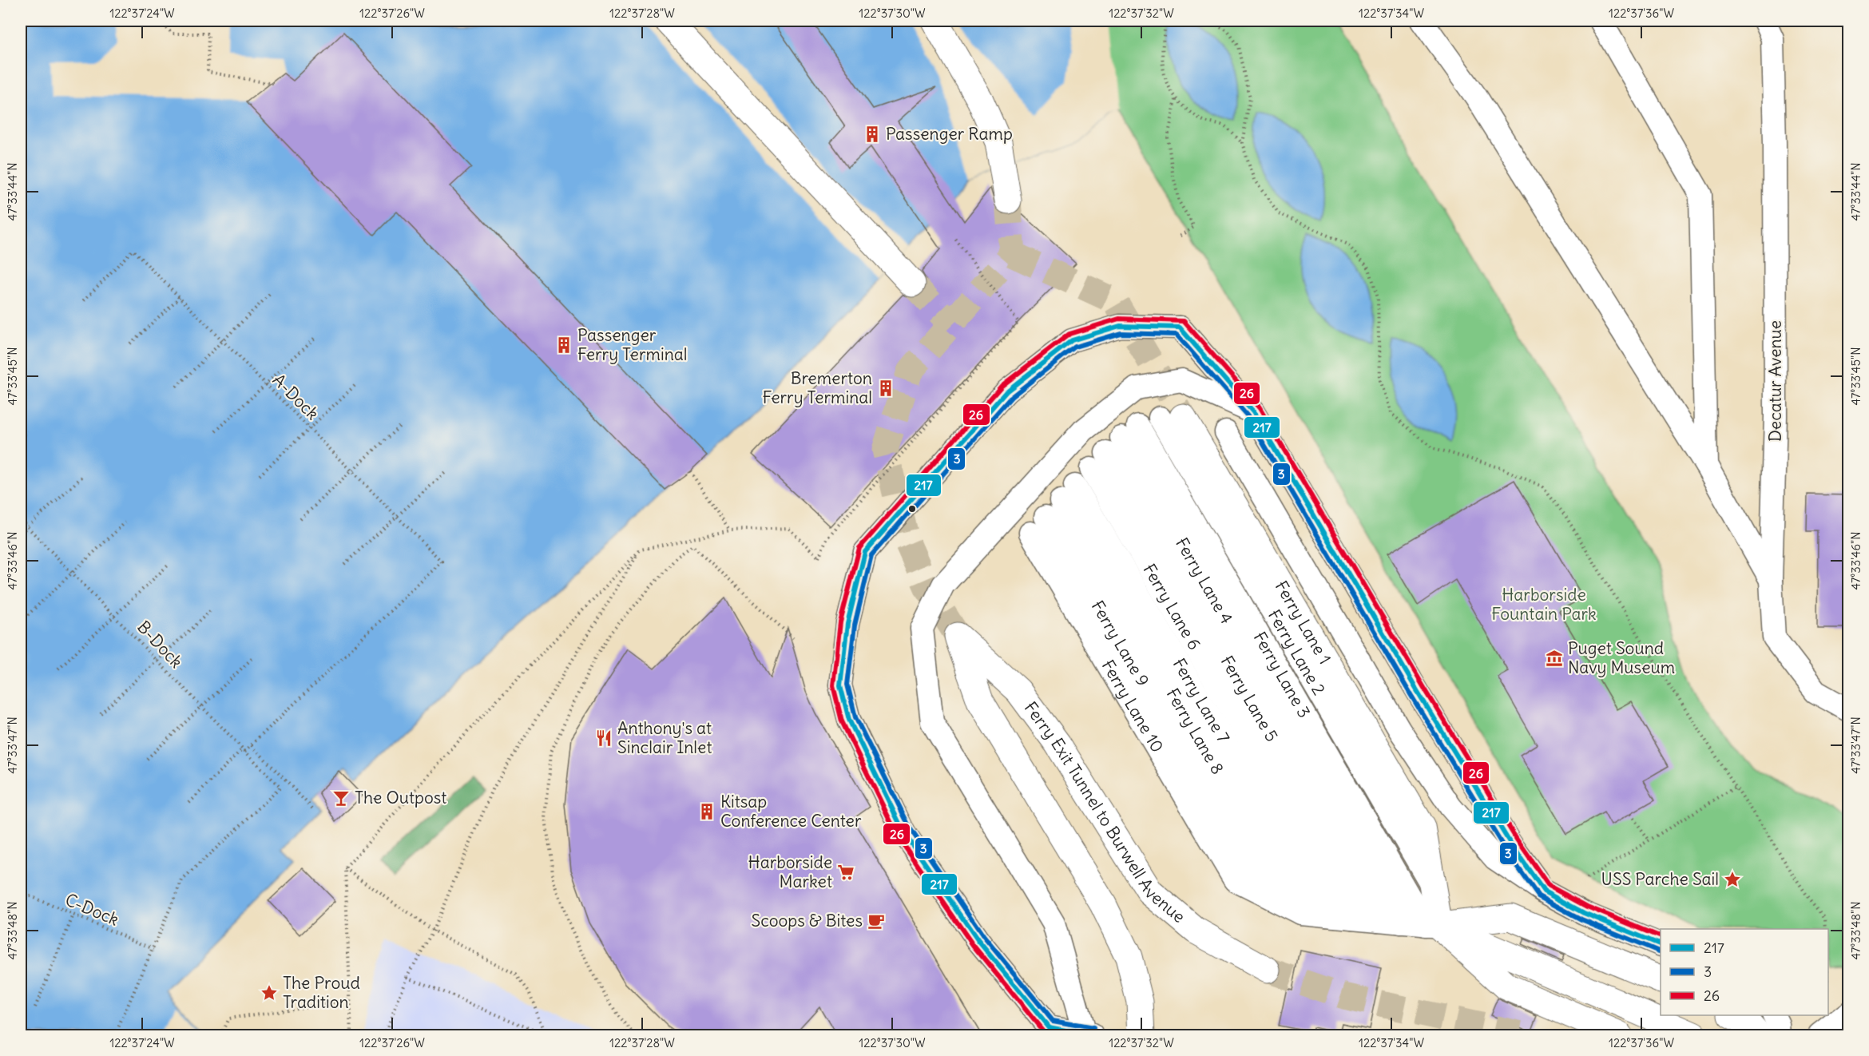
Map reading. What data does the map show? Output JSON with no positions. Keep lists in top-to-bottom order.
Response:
{
  "streets": {
    "highway": ["Ferry Lane 1", "Ferry Exit Tunnel to Burwell Avenue"],
    "lane": [
      "Decatur Avenue",
      "Ferry Lane 4",
      "Ferry Lane 6",
      "Ferry Lane 9",
      "Ferry Lane 2",
      "Ferry Lane 3",
      "Ferry Lane 5",
      "Ferry Lane 7",
      "Ferry Lane 10",
      "Ferry Lane 8"
    ],
    "path": ["A-Dock", "B-Dock", "C-Dock"]
  },
  "crossings": [
    ["Ferry Lane 4", "Ferry Lane 6"],
    ["Ferry Lane 4", "Ferry Lane 3"],
    ["Ferry Lane 4", "Ferry Lane 5"],
    ["Ferry Lane 6", "Ferry Lane 3"],
    ["Ferry Lane 6", "Ferry Lane 5"],
    ["Ferry Lane 1", "Ferry Lane 2"],
    ["B-Dock", "C-Dock"],
    ["Ferry Lane 9", "Ferry Lane 7"],
    ["Ferry Lane 9", "Ferry Lane 10"],
    ["Ferry Lane 9", "Ferry Lane 8"],
    ["Ferry Lane 3", "Ferry Lane 5"],
    ["Ferry Lane 7", "Ferry Lane 10"],
    ["Ferry Lane 7", "Ferry Lane 8"],
    ["Ferry Lane 10", "Ferry Lane 8"]
  ],
  "parks": ["Harborside Fountain Park"],
  "places": {
    "building": [
      "Passenger Ramp",
      "Passenger Ferry Terminal",
      "Bremerton Ferry Terminal",
      "Kitsap Conference Center"
    ],
    "museum": ["Puget Sound Navy Museum"],
    "restaurant": ["Anthony's at Sinclair Inlet"],
    "bar": ["The Outpost"],
    "supermarket": ["Harborside Market"],
    "place": ["USS Parche Sail", "The Proud Tradition"],
    "cafe": ["Scoops & Bites"]
  },
  "lines": ["transit line 26", "transit line 217", "transit line 3"],
  "legend": ["217", "3", "26"],
  "coordinates": [
    "122°37'24\"W",
    "122°37'26\"W",
    "122°37'28\"W",
    "122°37'30\"W",
    "122°37'32\"W",
    "122°37'34\"W",
    "122°37'36\"W",
    "47°33'44\"N",
    "47°33'45\"N",
    "47°33'46\"N",
    "47°33'47\"N",
    "47°33'48\"N"
  ]
}
